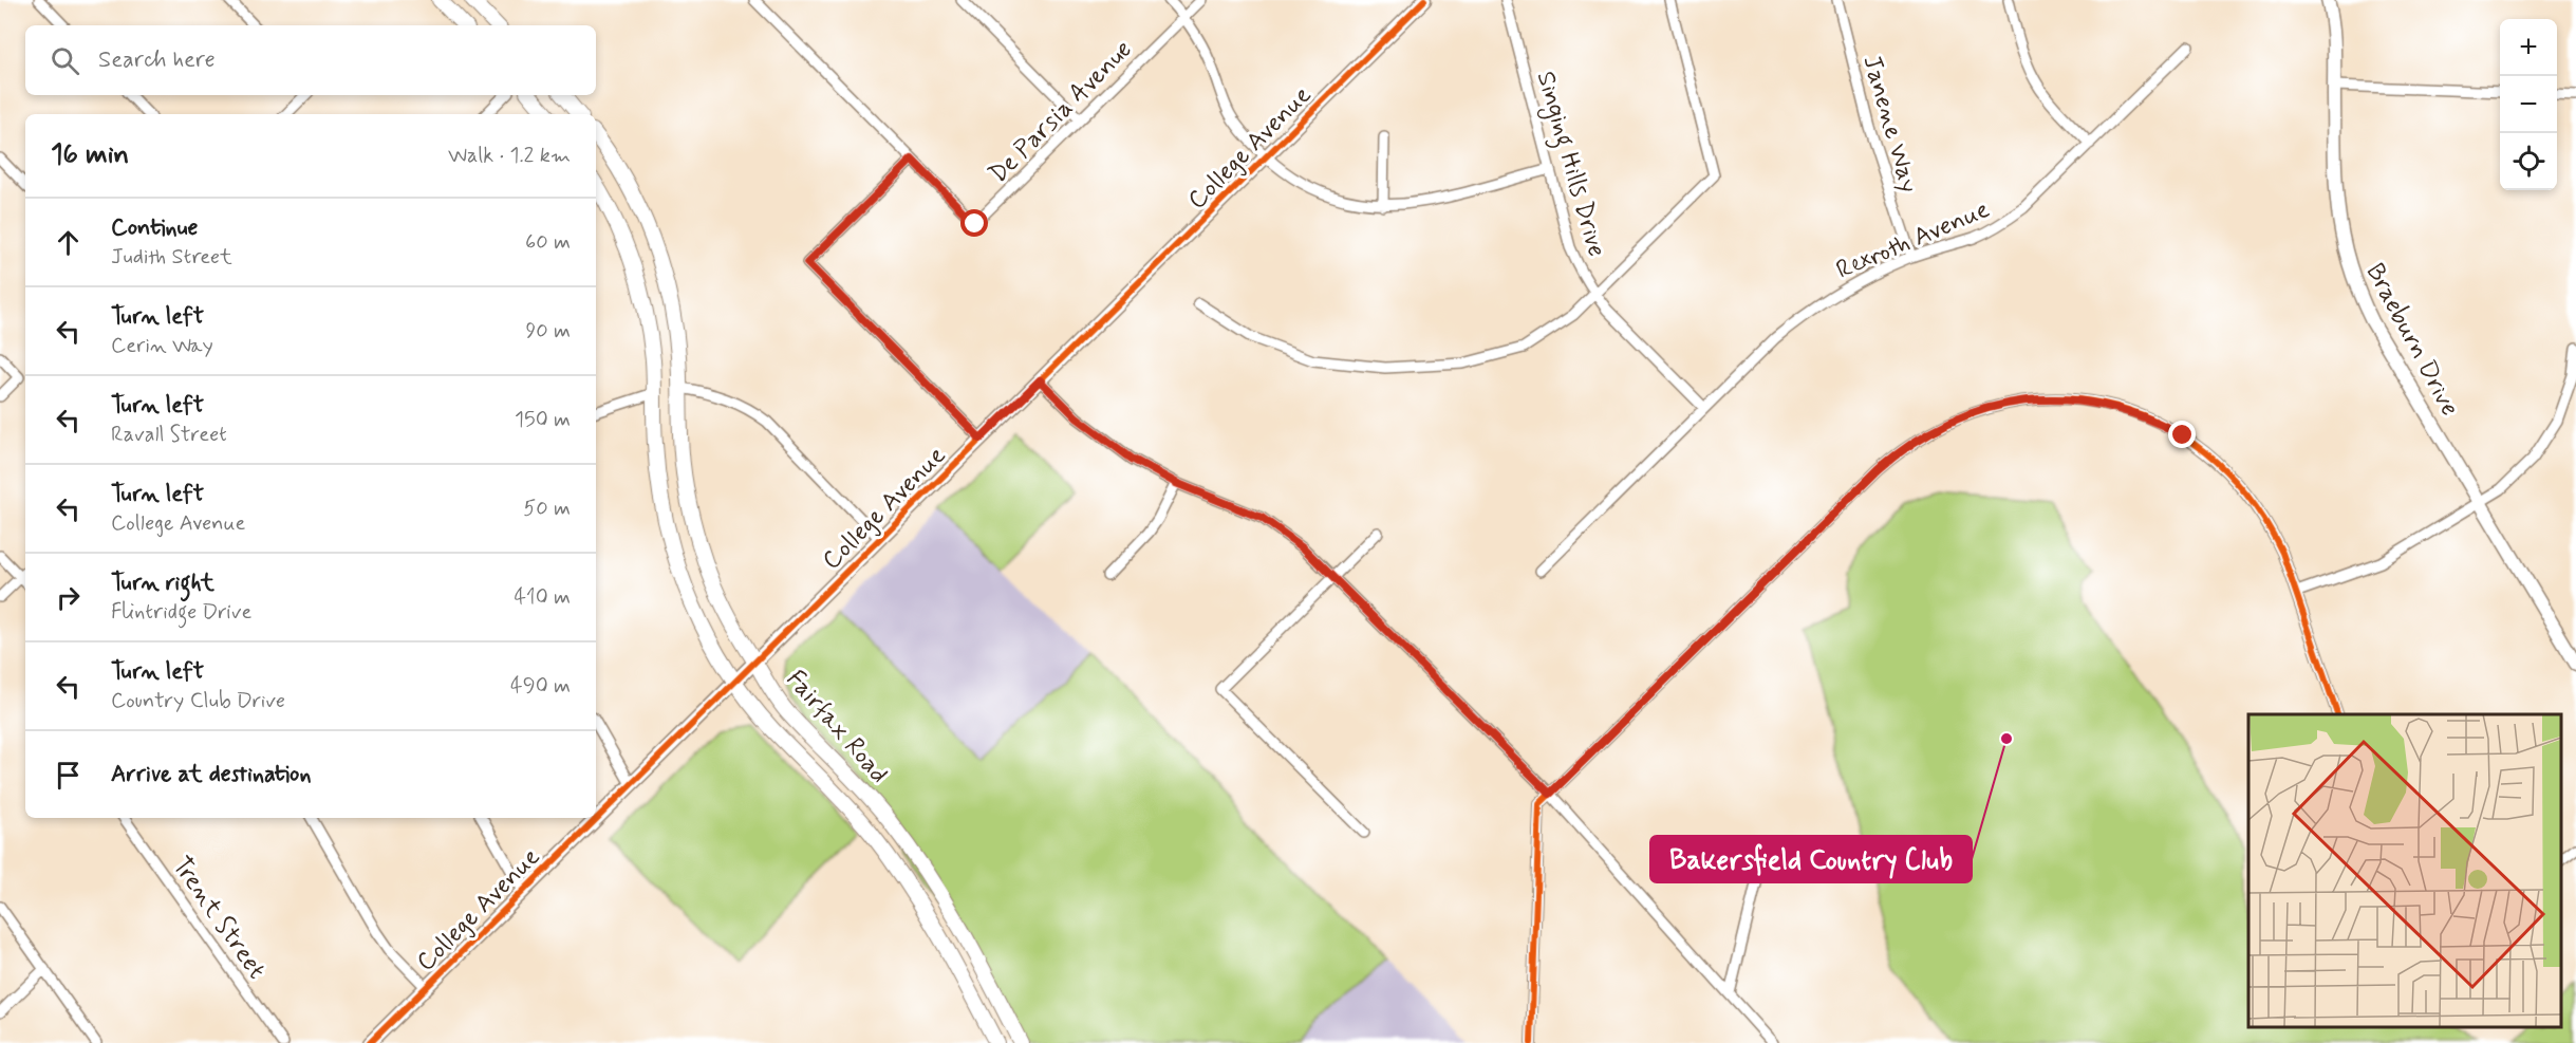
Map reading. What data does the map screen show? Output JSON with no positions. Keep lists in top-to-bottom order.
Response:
{
  "streets": {
    "main road": ["Fairfax Road"],
    "street": [
      "De Parsia Avenue",
      "Janene Way",
      "College Avenue",
      "Singing Hills Drive",
      "Rexroth Avenue",
      "Braeburn Drive",
      "Trent Street"
    ]
  },
  "crossings": [
    ["Janene Way", "Rexroth Avenue"],
    ["College Avenue", "Fairfax Road"],
    ["Singing Hills Drive", "Rexroth Avenue"]
  ],
  "places": ["Bakersfield Country Club"],
  "page": {
    "map_buttons": ["+", "−"],
    "search": "Search here",
    "heading": ["16 min", "Walk · 1.2 km"],
    "list": [
      ["Continue", "Judith Street", "60 m"],
      ["Turn left", "Cerin Way", "90 m"],
      ["Turn left", "Ravall Street", "150 m"],
      ["Turn left", "College Avenue", "50 m"],
      ["Turn right", "Flintridge Drive", "410 m"],
      ["Turn left", "Country Club Drive", "490 m"],
      "Arrive at destination"
    ]
  }
}
